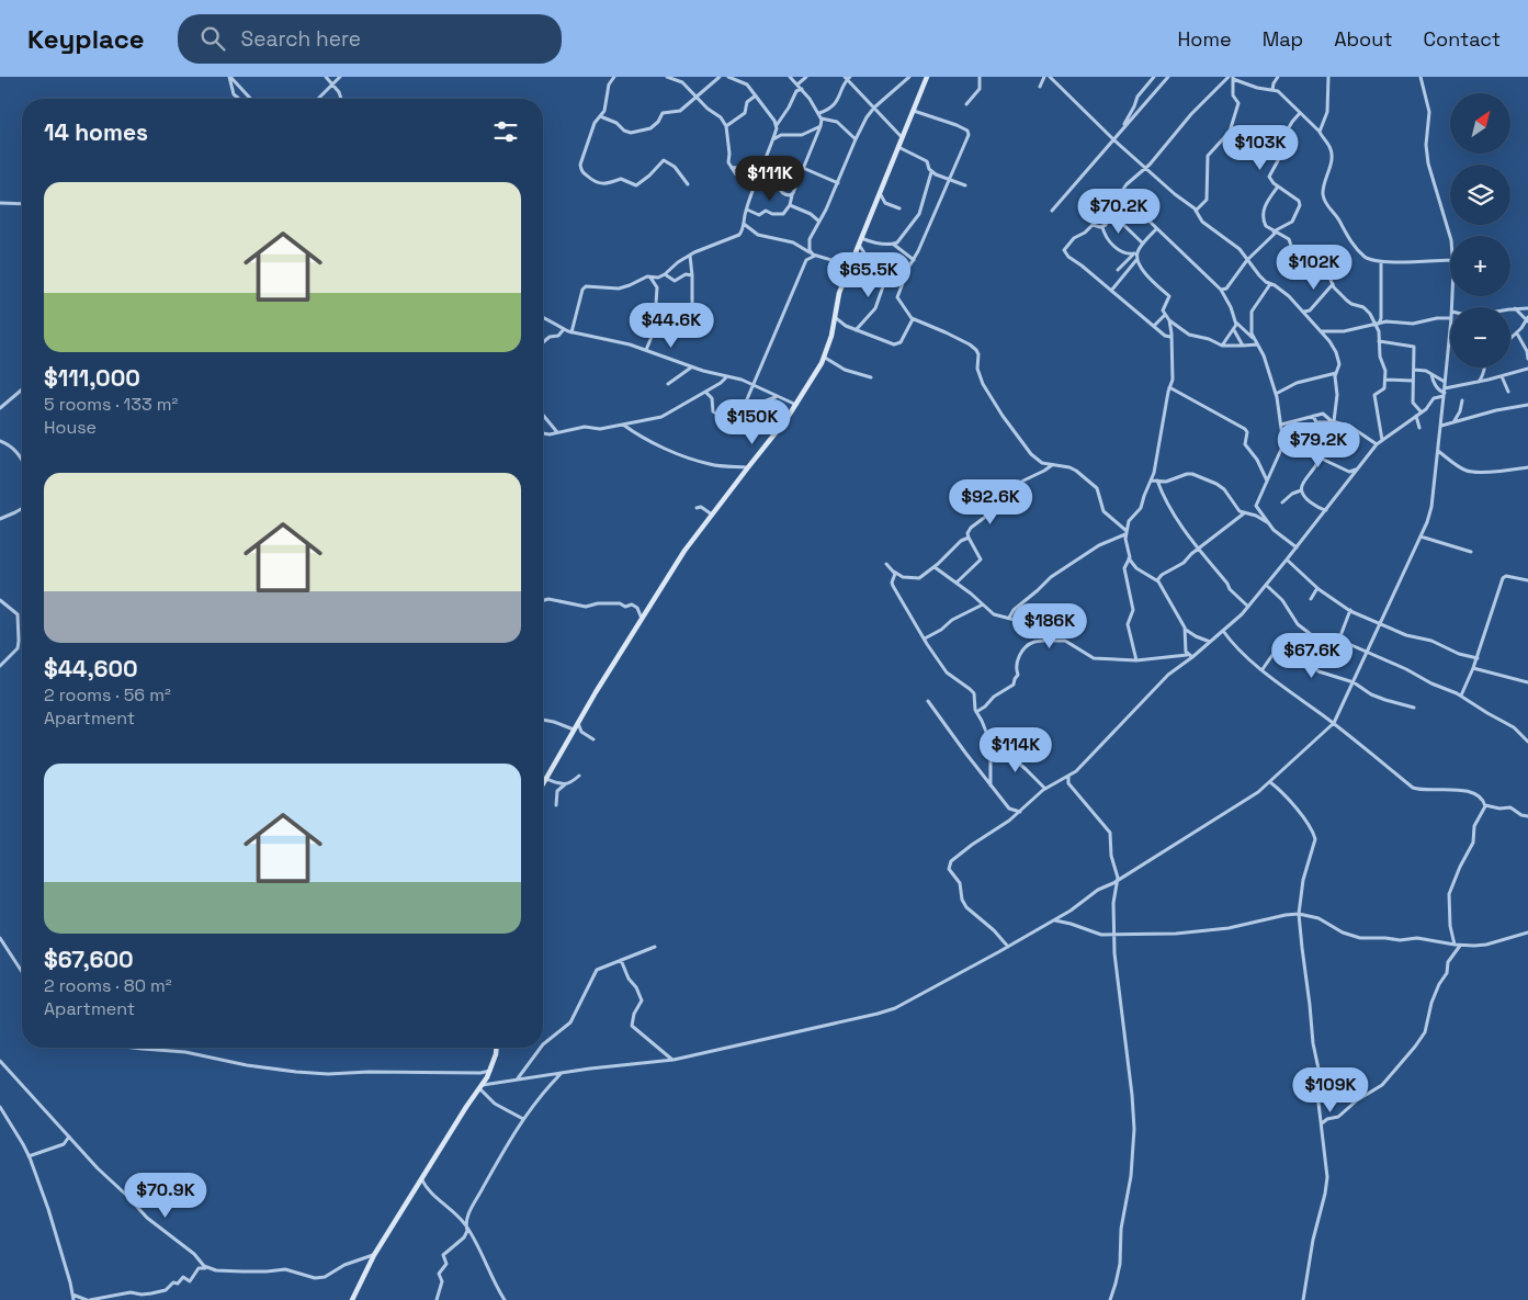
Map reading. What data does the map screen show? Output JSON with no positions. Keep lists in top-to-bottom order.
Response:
{
  "north": "top right",
  "page": {
    "header": "Keyplace",
    "search": "Search here",
    "nav": [
      "Home",
      "Map",
      "About",
      "Contact"
    ],
    "map_buttons": ["+", "−"],
    "heading": "14 homes",
    "price": [
      "$103K",
      "$111K",
      "$70.2K",
      "$102K",
      "$65.5K",
      "$44.6K",
      "$150K",
      "$79.2K",
      "$92.6K",
      "$186K",
      "$67.6K",
      "$114K",
      "$109K",
      "$70.9K"
    ],
    "list": [
      {
        "name": "$111,000",
        "note": "5 rooms · 133 m² · House"
      },
      {
        "name": "$44,600",
        "note": "2 rooms · 56 m² · Apartment"
      },
      {
        "name": "$67,600",
        "note": "2 rooms · 80 m² · Apartment"
      }
    ]
  }
}
